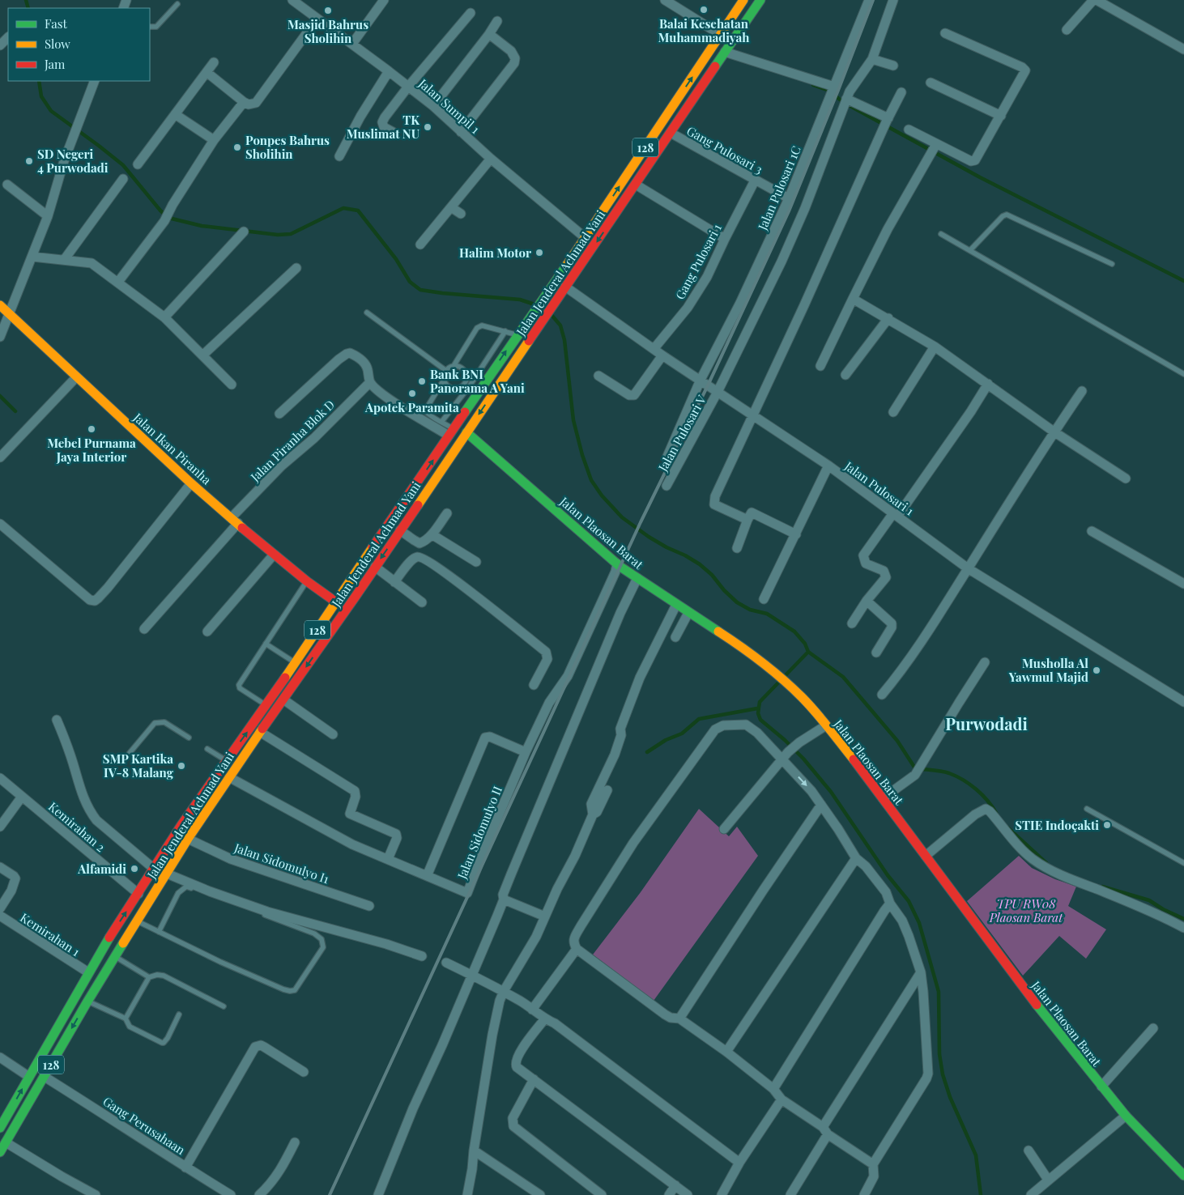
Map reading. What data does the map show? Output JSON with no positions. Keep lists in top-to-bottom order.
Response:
{
  "streets": {
    "main road": [
      "128",
      "Jalan Jenderal Achmad Yani",
      "Jalan Ikan Piranha",
      "Jalan Plaosan Barat"
    ],
    "street": [
      "Jalan Sumpil 1",
      "Gang Pulosari 3",
      "Jalan Pulosari 1C",
      "Gang Pulosari 1",
      "Jalan Pulosari V",
      "Jalan Piranha Blok D",
      "Jalan Pulosari 1",
      "Kemirahan 2",
      "Jalan Sidomulyo II",
      "Jalan Sidomulyo I1",
      "Kemirahan 1",
      "Gang Perusahaan"
    ]
  },
  "crossings": [
    ["Jalan Sumpil 1", "Jalan Jenderal Achmad Yani"],
    ["128", "Jalan Jenderal Achmad Yani"],
    ["Gang Pulosari 3", "Jalan Pulosari 1C"],
    ["Gang Pulosari 3", "Gang Pulosari 1"],
    ["Gang Pulosari 3", "Jalan Jenderal Achmad Yani"],
    ["Jalan Pulosari 1C", "Jalan Pulosari 1"],
    ["Gang Pulosari 1", "Jalan Pulosari 1"],
    ["Jalan Jenderal Achmad Yani", "Jalan Ikan Piranha"],
    ["Jalan Jenderal Achmad Yani", "Jalan Pulosari 1"],
    ["Jalan Jenderal Achmad Yani", "Jalan Plaosan Barat"],
    ["Jalan Jenderal Achmad Yani", "Kemirahan 2"],
    ["Jalan Jenderal Achmad Yani", "Jalan Sidomulyo II"],
    ["Jalan Jenderal Achmad Yani", "Jalan Sidomulyo I1"],
    ["Jalan Jenderal Achmad Yani", "Kemirahan 1"],
    ["Jalan Jenderal Achmad Yani", "Gang Perusahaan"],
    ["Jalan Pulosari V", "Jalan Pulosari 1"],
    ["Jalan Piranha Blok D", "Jalan Ikan Piranha"],
    ["Jalan Plaosan Barat", "Jalan Sidomulyo II"]
  ],
  "districts": ["Purwodadi"],
  "parks": ["TPU RW08 Plaosan Barat"],
  "places": [
    "Balai Kesehatan Muhammadiyah",
    "Masjid Bahrus Sholihin",
    "TK Muslimat NU",
    "Ponpes Bahrus Sholihin",
    "SD Negeri 4 Purwodadi",
    "Halim Motor",
    "Bank BNI Panorama A Yani",
    "Apotek Paramita",
    "Mebel Purnama Jaya Interior",
    "Musholla Al Yawmul Majid",
    "SMP Kartika IV-8 Malang",
    "STIE Indoçakti",
    "Alfamidi"
  ],
  "legend": ["Fast", "Slow", "Jam"]
}
